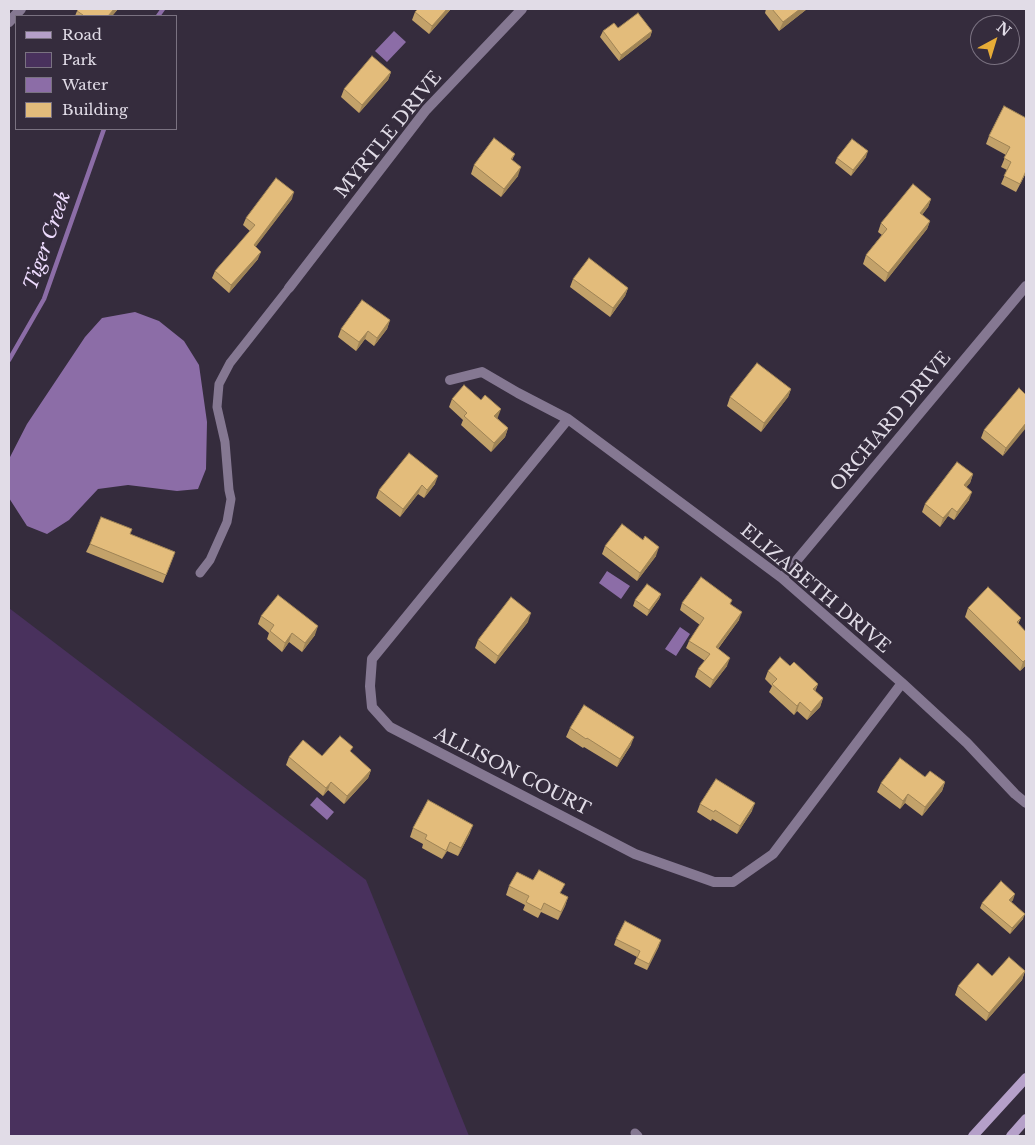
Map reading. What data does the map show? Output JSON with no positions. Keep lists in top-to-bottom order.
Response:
{
  "streets": {
    "street": [
      "MYRTLE DRIVE",
      "ORCHARD DRIVE",
      "ELIZABETH DRIVE",
      "ALLISON COURT"
    ]
  },
  "crossings": [
    ["ORCHARD DRIVE", "ELIZABETH DRIVE"],
    ["ELIZABETH DRIVE", "ALLISON COURT"]
  ],
  "water": ["Tiger Creek"],
  "legend": [
    "Road",
    "Park",
    "Water",
    "Building"
  ],
  "north": "top right"
}
